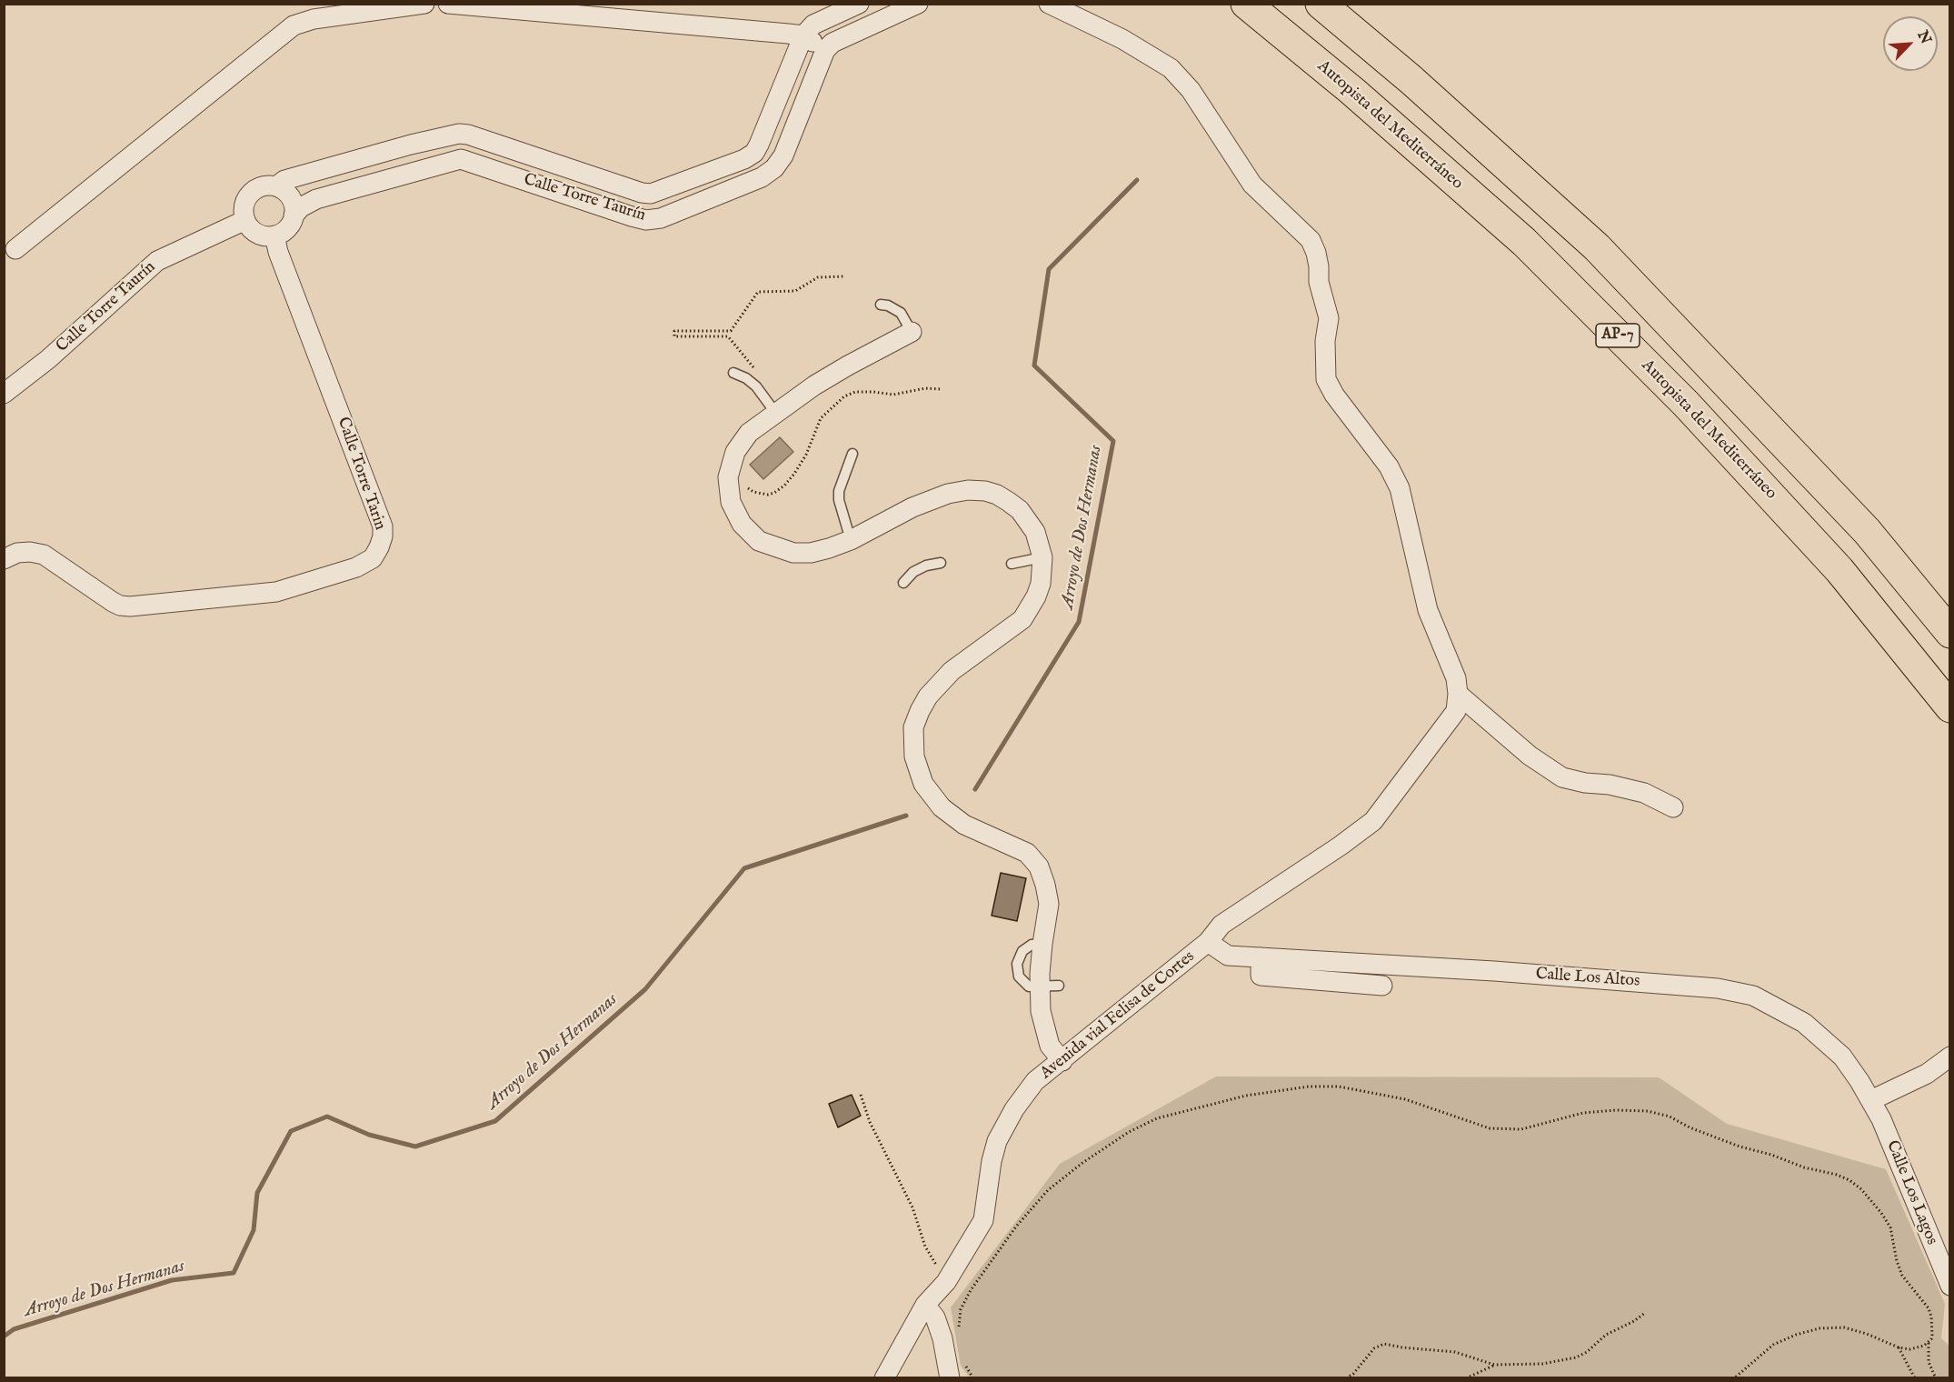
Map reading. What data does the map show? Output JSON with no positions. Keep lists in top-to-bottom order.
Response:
{
  "streets": {
    "highway": ["Autopista del Mediterráneo", "AP-7"],
    "street": [
      "Calle Torre Taurín",
      "Calle Torre Tarin",
      "Calle Los Altos",
      "Avenida vial Felisa de Cortes",
      "Calle Los Lagos"
    ]
  },
  "crossings": [
    ["Calle Torre Taurín", "Calle Torre Tarin"],
    ["Calle Los Altos", "Avenida vial Felisa de Cortes"],
    ["Calle Los Altos", "Calle Los Lagos"]
  ],
  "water": ["Arroyo de Dos Hermanas"],
  "north": "top right"
}
